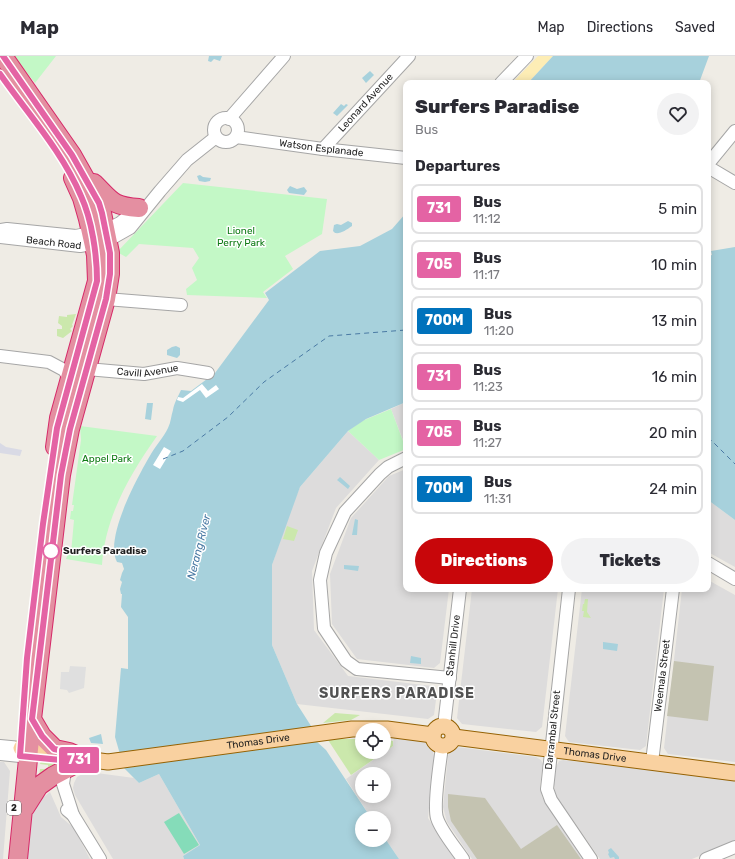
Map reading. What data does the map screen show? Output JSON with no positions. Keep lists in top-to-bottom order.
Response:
{
  "streets": {
    "highway": ["2"],
    "main road": ["Thomas Drive"],
    "street": [
      "Leonard Avenue",
      "Watson Esplanade",
      "Beach Road",
      "Cavill Avenue",
      "Stanhill Drive",
      "Weemala Street",
      "Darrambal Street"
    ]
  },
  "crossings": [
    ["Leonard Avenue", "Watson Esplanade"],
    ["Beach Road", "2"],
    ["Cavill Avenue", "2"],
    ["Stanhill Drive", "Thomas Drive"],
    ["Weemala Street", "Thomas Drive"],
    ["Darrambal Street", "Thomas Drive"],
    ["Thomas Drive", "2"]
  ],
  "districts": ["SURFERS PARADISE"],
  "water": ["Nerang River"],
  "parks": ["Lionel Perry Park", "Appel Park"],
  "places": ["Surfers Paradise"],
  "lines": ["bus line 731"],
  "page": {
    "header": "Map",
    "nav": ["Map", "Directions", "Saved"],
    "on_map": "731",
    "heading": [
      ["Surfers Paradise", "Bus"],
      "Departures"
    ],
    "list": [
      {
        "mark": "731",
        "name": "Bus",
        "note": "11:12",
        "value": "5 min"
      },
      {
        "mark": "705",
        "name": "Bus",
        "note": "11:17",
        "value": "10 min"
      },
      {
        "mark": "700M",
        "name": "Bus",
        "note": "11:20",
        "value": "13 min"
      },
      {
        "mark": "731",
        "name": "Bus",
        "note": "11:23",
        "value": "16 min"
      },
      {
        "mark": "705",
        "name": "Bus",
        "note": "11:27",
        "value": "20 min"
      },
      {
        "mark": "700M",
        "name": "Bus",
        "note": "11:31",
        "value": "24 min"
      }
    ],
    "buttons": ["Directions", "Tickets"],
    "map_buttons": ["+", "−"]
  }
}
